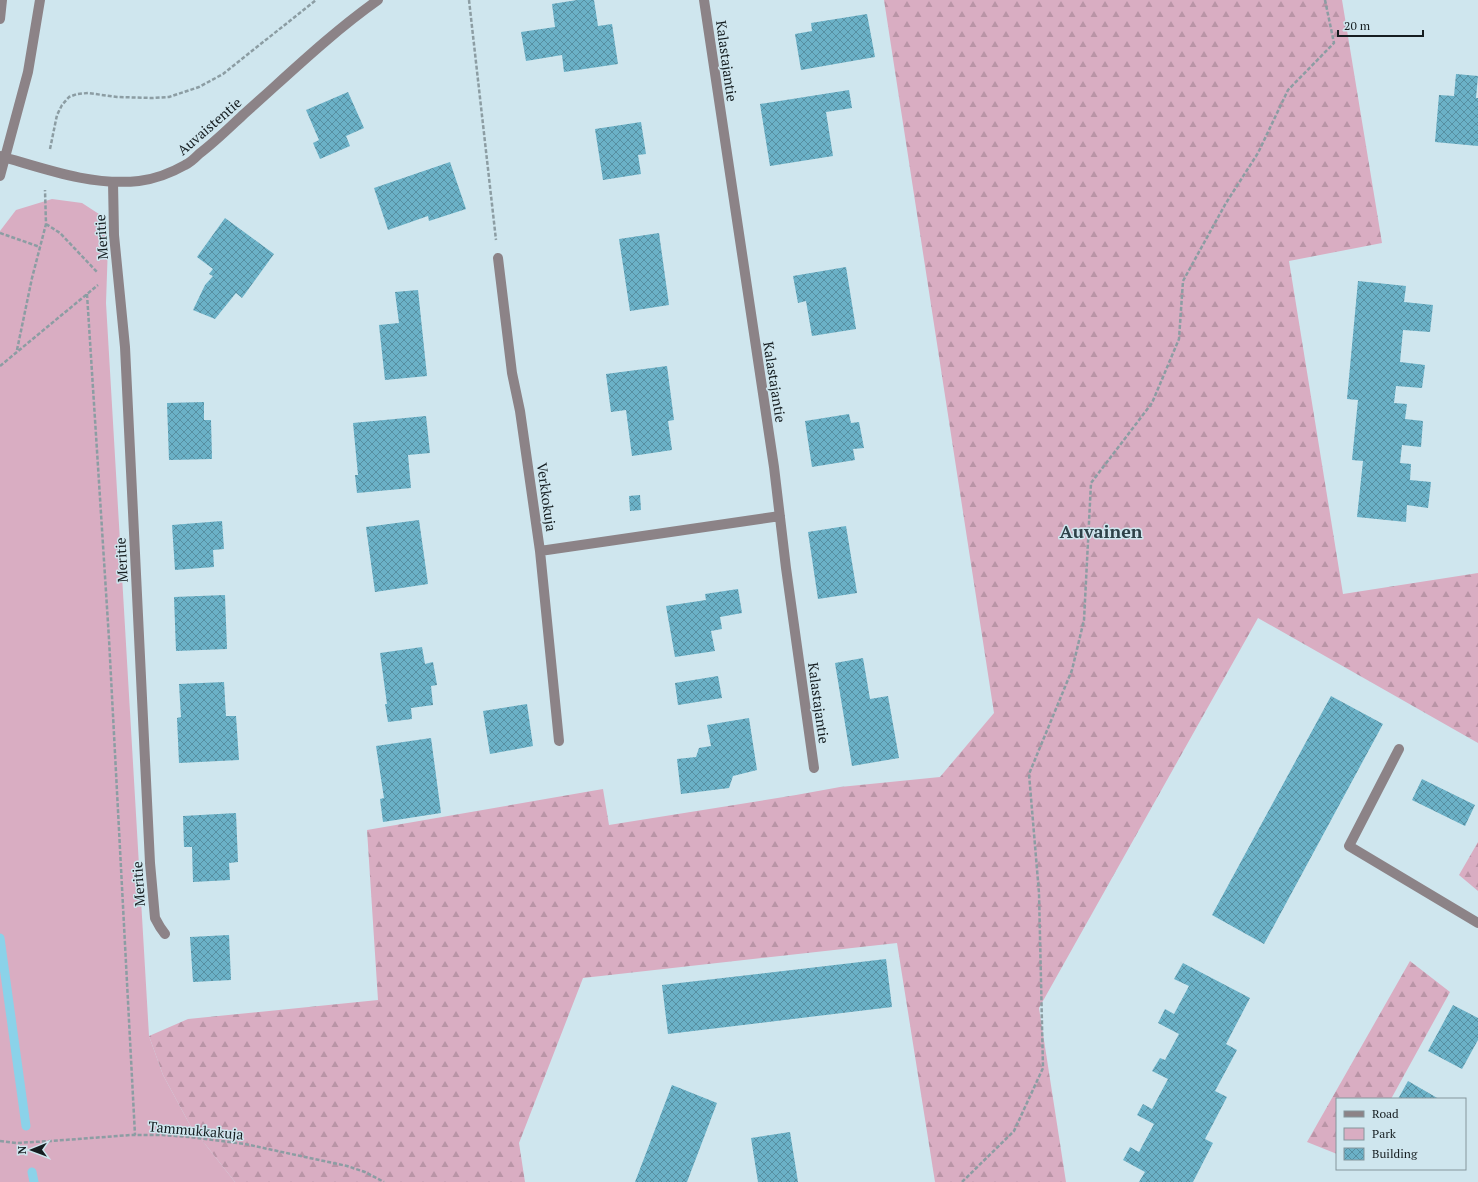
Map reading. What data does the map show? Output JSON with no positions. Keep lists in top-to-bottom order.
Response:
{
  "streets": {
    "street": [
      "Kalastajantie",
      "Auvaistentie",
      "Meritie",
      "Verkkokuja"
    ],
    "path": ["Tammukkakuja"]
  },
  "crossings": [
    ["Auvaistentie", "Meritie"]
  ],
  "districts": ["Auvainen"],
  "legend": ["Road", "Park", "Building"],
  "scale_bar": "20 m",
  "north": "left"
}
